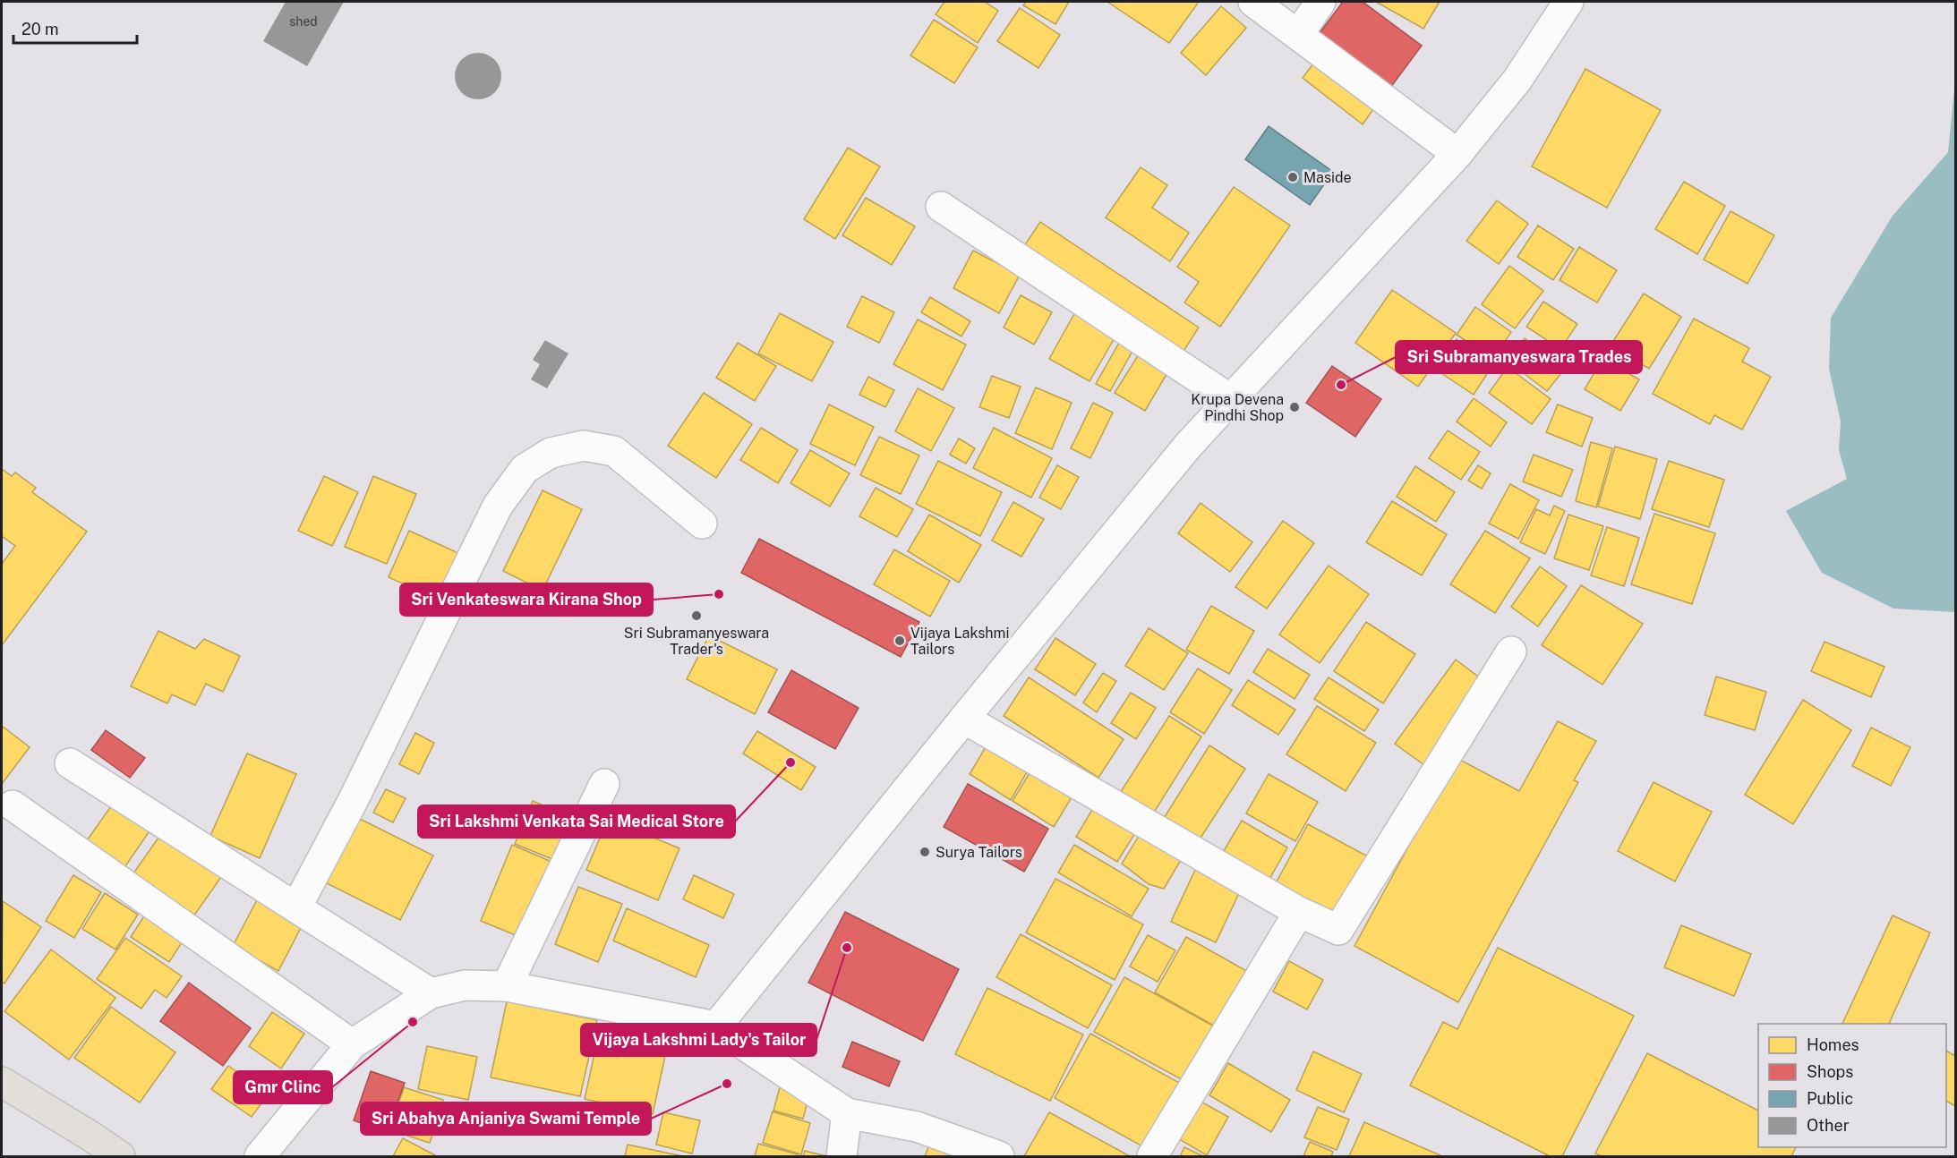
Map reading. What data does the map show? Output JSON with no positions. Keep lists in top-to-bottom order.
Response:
{
  "places": [
    "Maside",
    "Sri Subramanyeswara Trades",
    "Krupa Devena Pindhi Shop",
    "Sri Venkateswara Kirana Shop",
    "Sri Subramanyeswara Trader's",
    "Vijaya Lakshmi Tailors",
    "Sri Lakshmi Venkata Sai Medical Store",
    "Surya Tailors",
    "Vijaya Lakshmi Lady's Tailor",
    "Gmr Clinc",
    "Sri Abahya Anjaniya Swami Temple"
  ],
  "house_numbers": ["shed"],
  "legend": [
    "Homes",
    "Shops",
    "Public",
    "Other"
  ],
  "scale_bar": "20 m"
}
